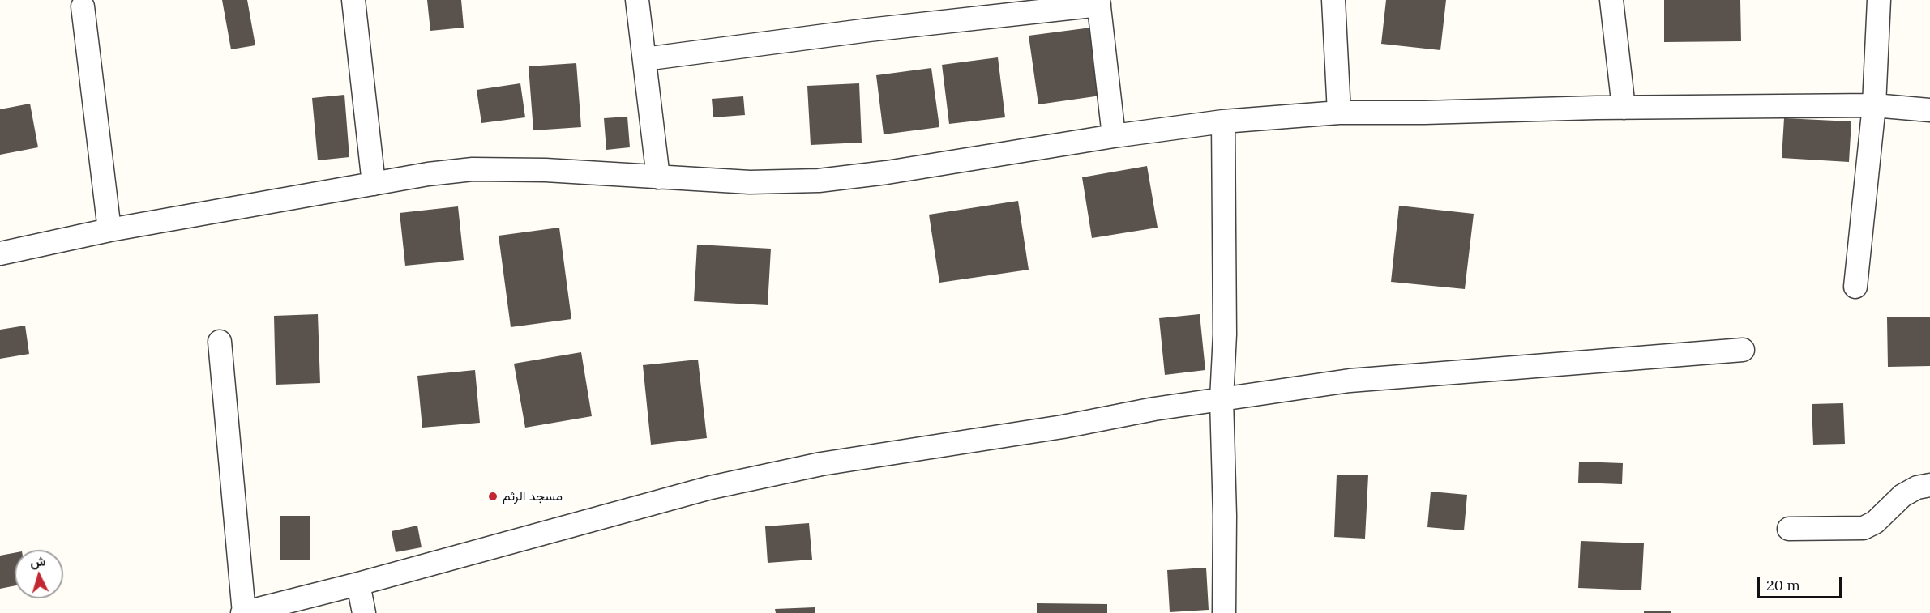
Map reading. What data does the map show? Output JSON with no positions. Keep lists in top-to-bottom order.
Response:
{
  "places": ["مسجد الرثم"],
  "scale_bar": "20 m",
  "north": "top"
}
